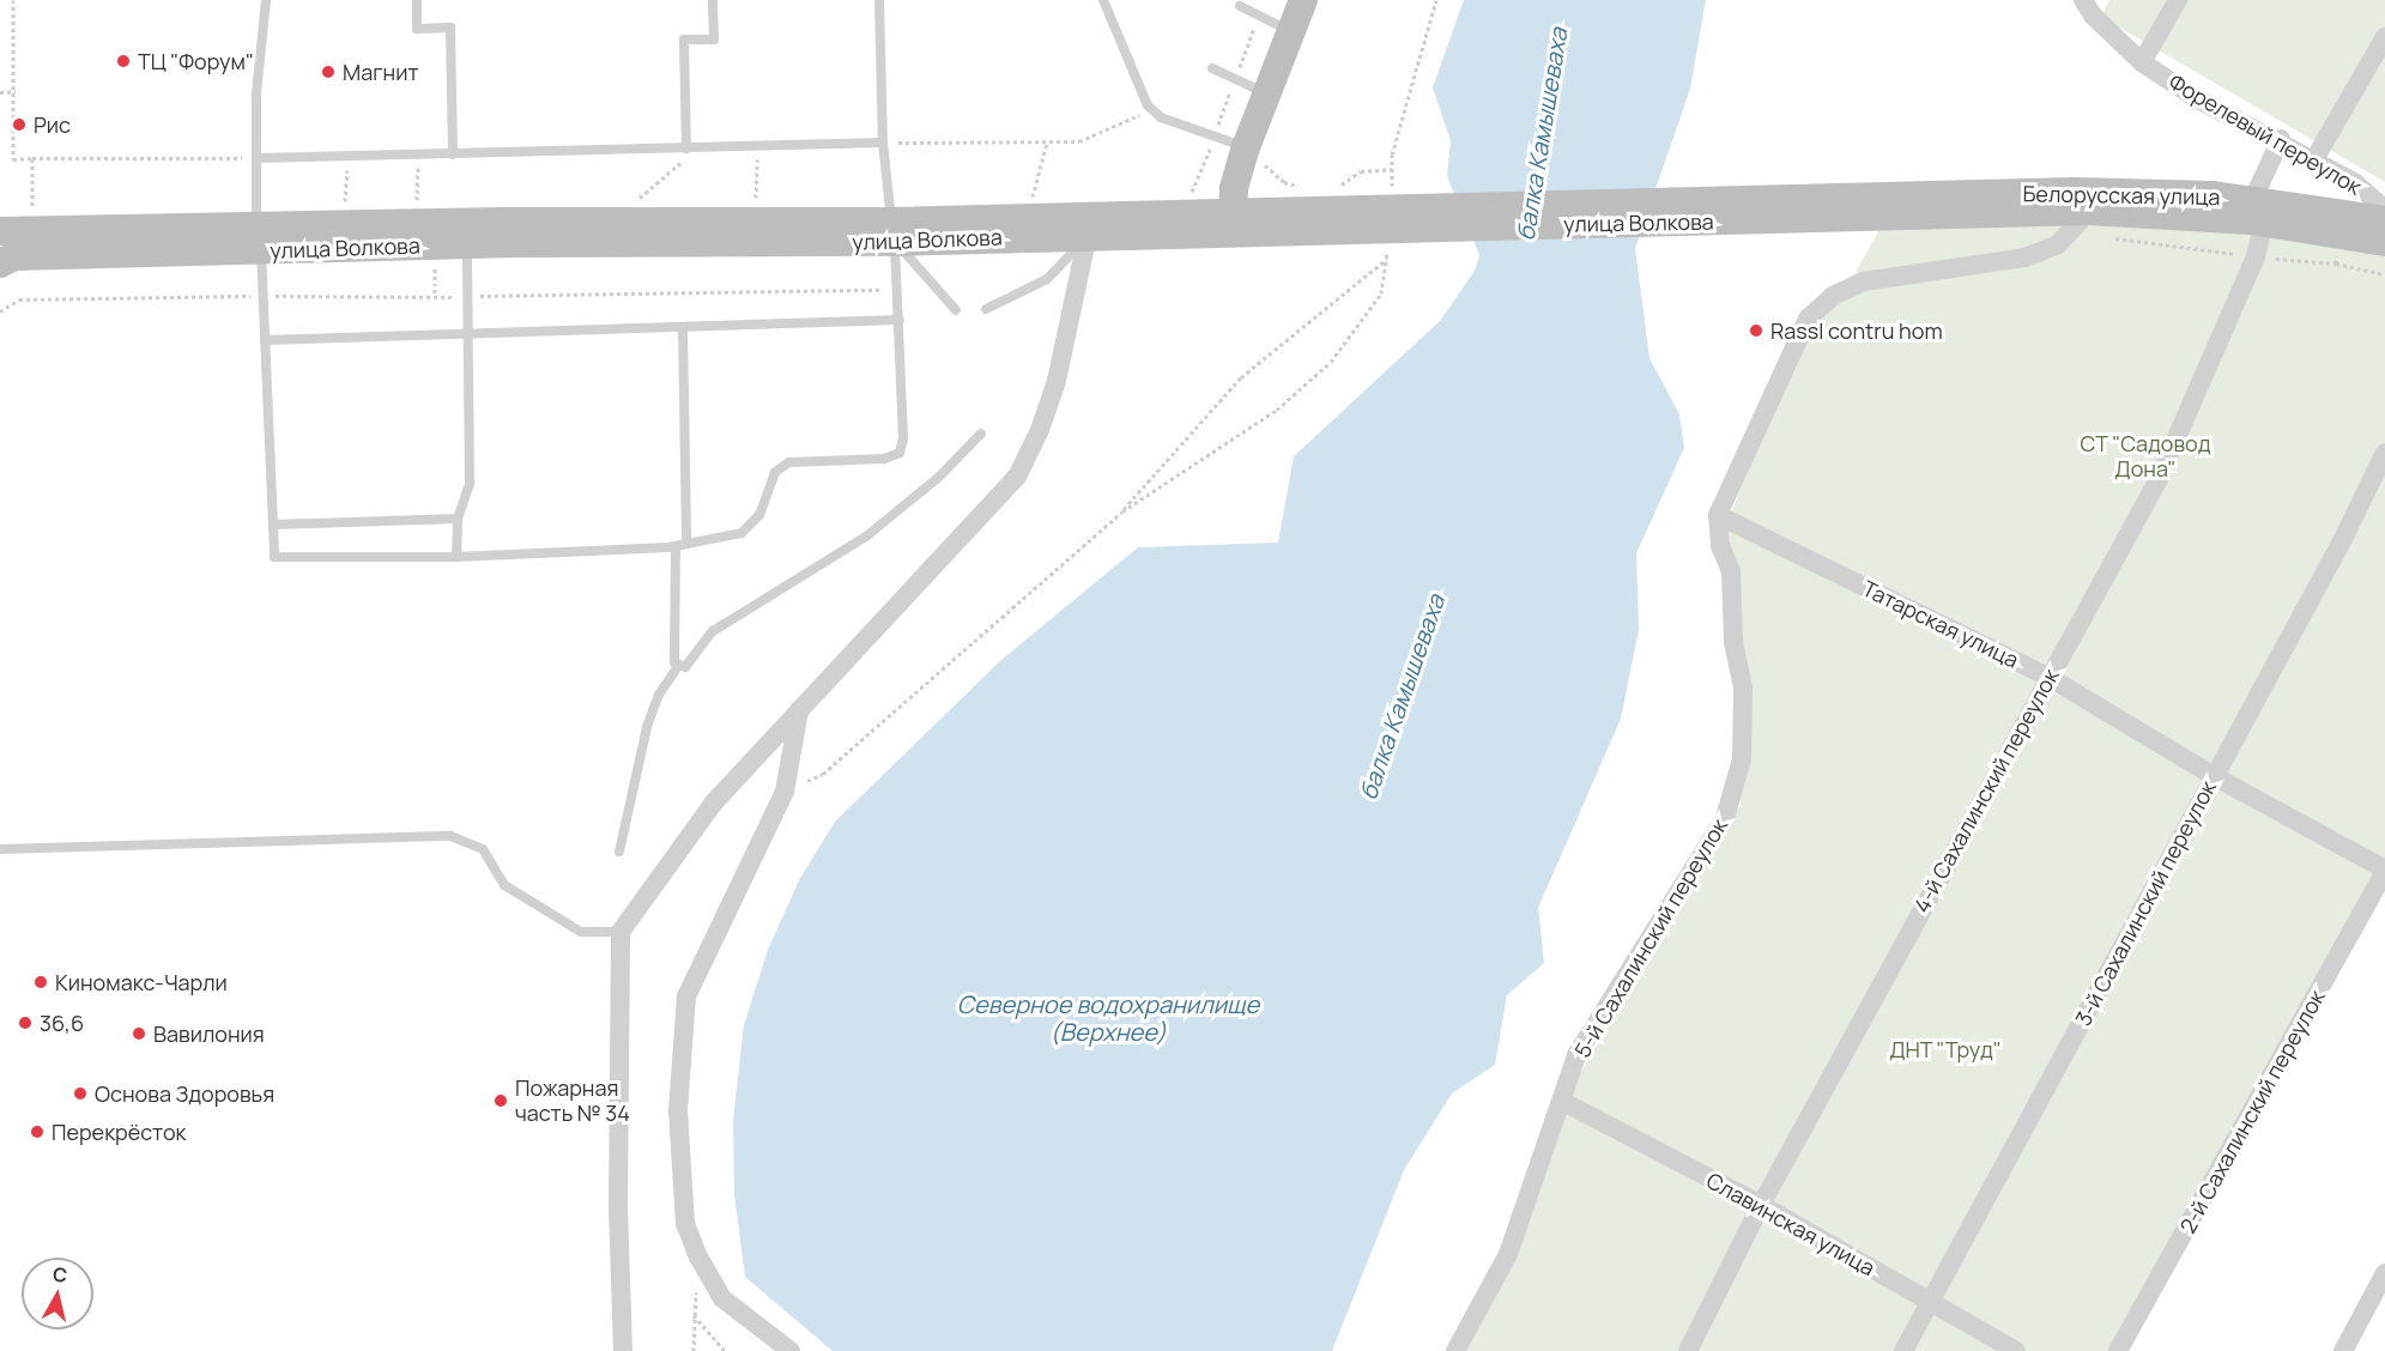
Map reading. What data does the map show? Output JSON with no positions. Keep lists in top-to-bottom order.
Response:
{
  "streets": {
    "main road": ["Белорусская улица", "улица Волкова"],
    "street": [
      "Форелевый переулок",
      "Татарская улица",
      "4-й Сахалинский переулок",
      "3-й Сахалинский переулок",
      "5-й Сахалинский переулок",
      "2-й Сахалинский переулок",
      "Славинская улица"
    ]
  },
  "crossings": [
    ["Форелевый переулок", "4-й Сахалинский переулок"],
    ["Белорусская улица", "улица Волкова"],
    ["Белорусская улица", "4-й Сахалинский переулок"],
    ["Татарская улица", "4-й Сахалинский переулок"],
    ["Татарская улица", "3-й Сахалинский переулок"],
    ["Татарская улица", "5-й Сахалинский переулок"],
    ["Татарская улица", "2-й Сахалинский переулок"],
    ["4-й Сахалинский переулок", "Славинская улица"],
    ["3-й Сахалинский переулок", "Славинская улица"],
    ["5-й Сахалинский переулок", "Славинская улица"]
  ],
  "water": ["балка Камышеваха", "Северное водохранилище (Верхнее)"],
  "parks": ["СТ \"Садовод Дона\"", "ДНТ \"Труд\""],
  "places": [
    "ТЦ \"Форум\"",
    "Магнит",
    "Рис",
    "Rassl contru hom",
    "Киномакс-Чарли",
    "36,6",
    "Вавилония",
    "Основа Здоровья",
    "Пожарная часть № 34",
    "Перекрёсток"
  ],
  "north": "top"
}
